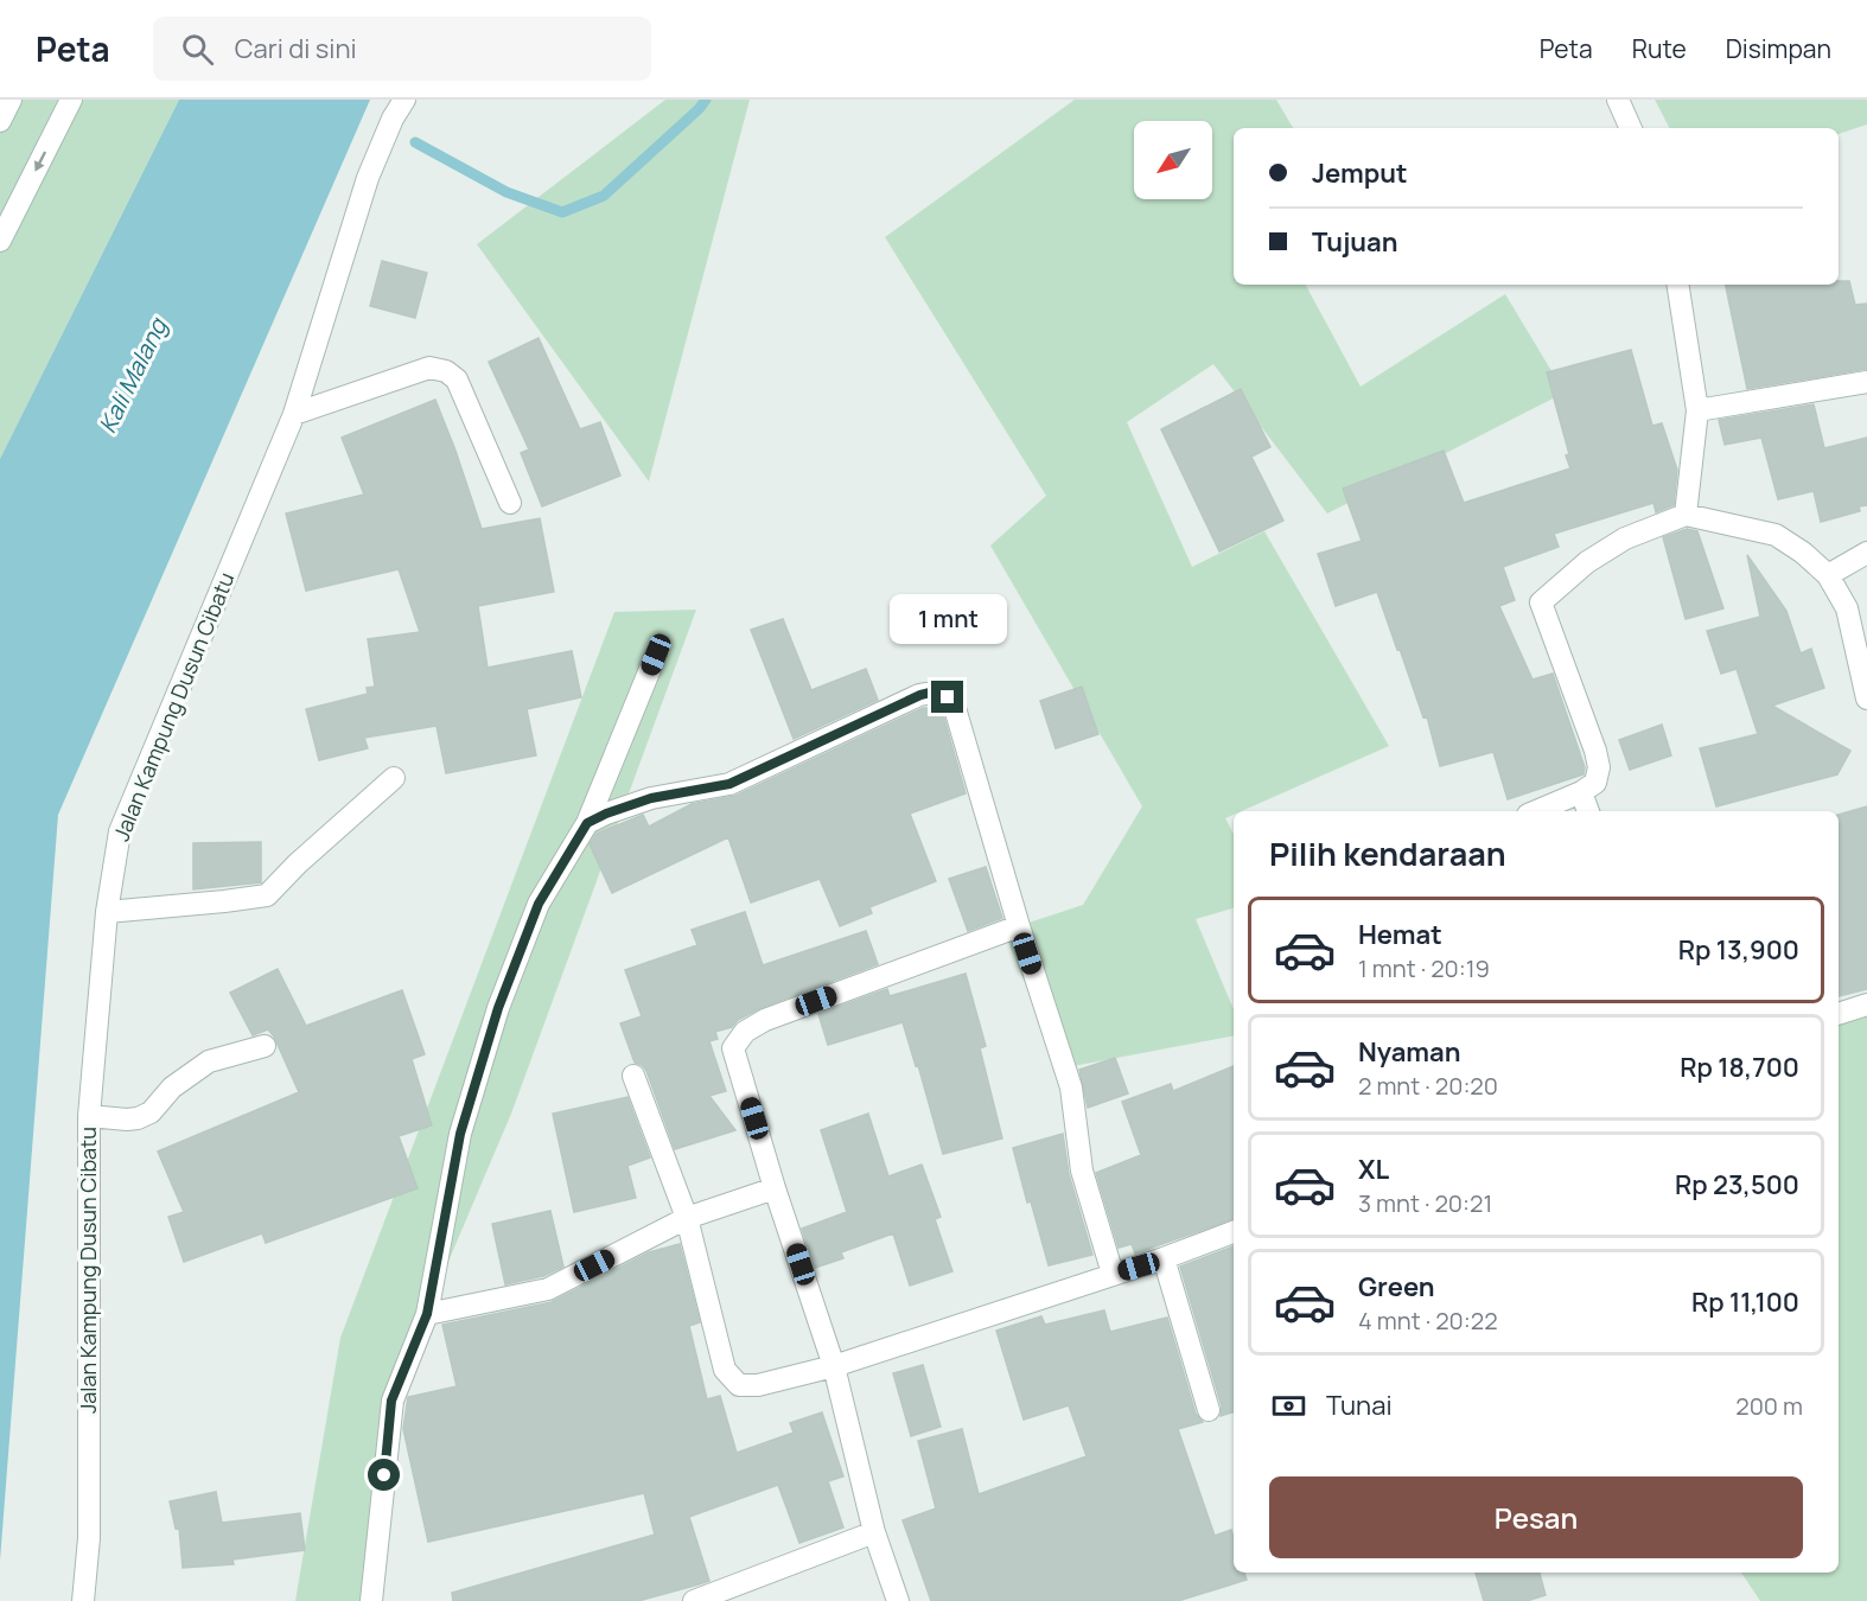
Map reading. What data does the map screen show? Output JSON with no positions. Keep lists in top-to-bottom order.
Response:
{
  "streets": {
    "street": ["Jalan Kampung Dusun Cibatu"]
  },
  "water": ["Kali Malang"],
  "north": "bottom left",
  "page": {
    "header": "Peta",
    "search": "Cari di sini",
    "nav": ["Peta", "Rute", "Disimpan"],
    "banner": ["Jemput", "Tujuan"],
    "bubble": "1 mnt",
    "heading": "Pilih kendaraan",
    "list": [
      {
        "name": "Hemat",
        "note": "1 mnt · 20:19",
        "value": "Rp 13,900"
      },
      {
        "name": "Nyaman",
        "note": "2 mnt · 20:20",
        "value": "Rp 18,700"
      },
      {
        "name": "XL",
        "note": "3 mnt · 20:21",
        "value": "Rp 23,500"
      },
      {
        "name": "Green",
        "note": "4 mnt · 20:22",
        "value": "Rp 11,100"
      }
    ],
    "pay": ["Tunai", "200 m"],
    "buttons": "Pesan"
  }
}
